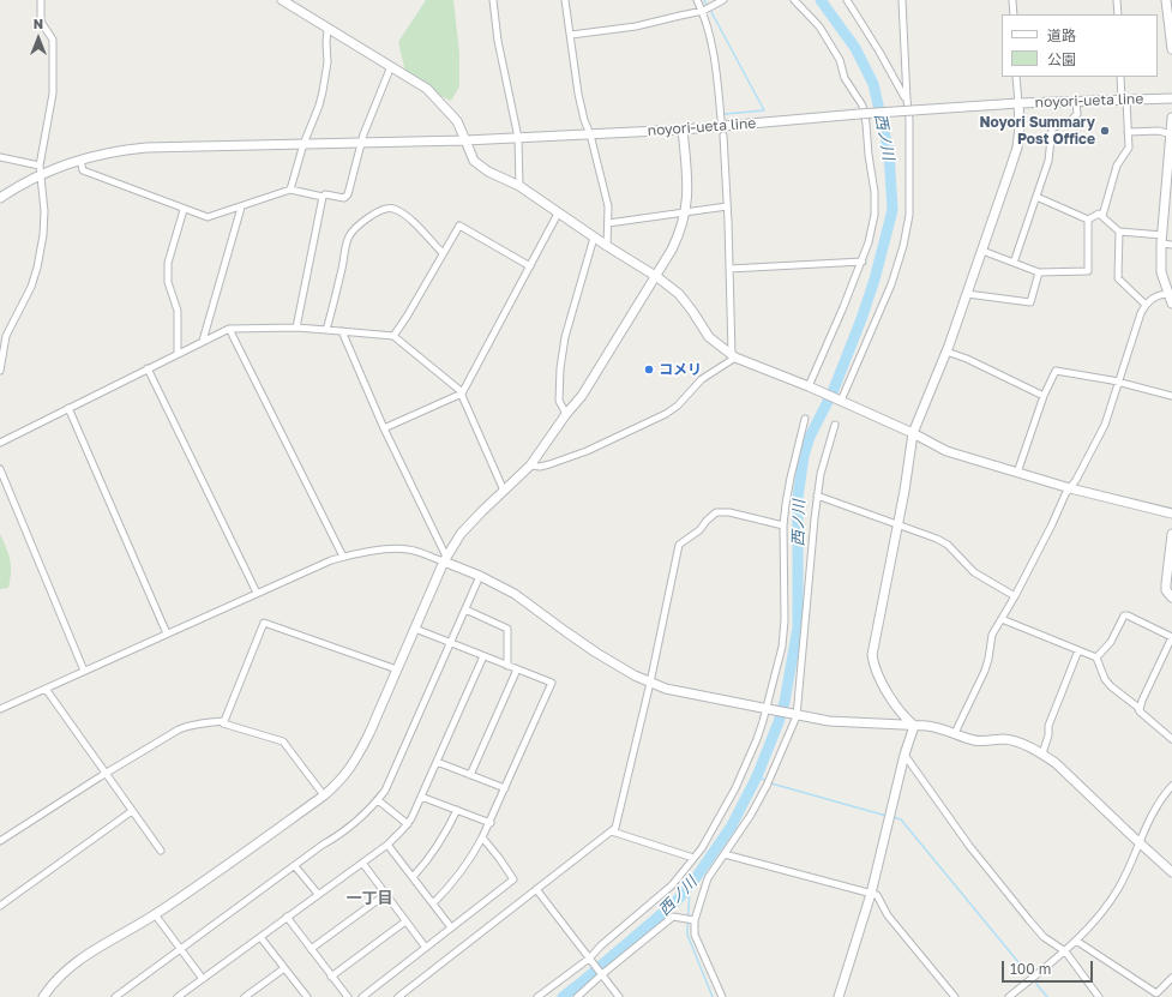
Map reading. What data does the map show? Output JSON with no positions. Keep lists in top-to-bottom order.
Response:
{
  "streets": {
    "street": ["noyori-ueta line"]
  },
  "districts": ["一丁目"],
  "water": ["西ノ川"],
  "places": ["Noyori Summary Post Office", "コメリ"],
  "legend": ["道路", "公園"],
  "scale_bar": "100 m",
  "north": "top"
}
